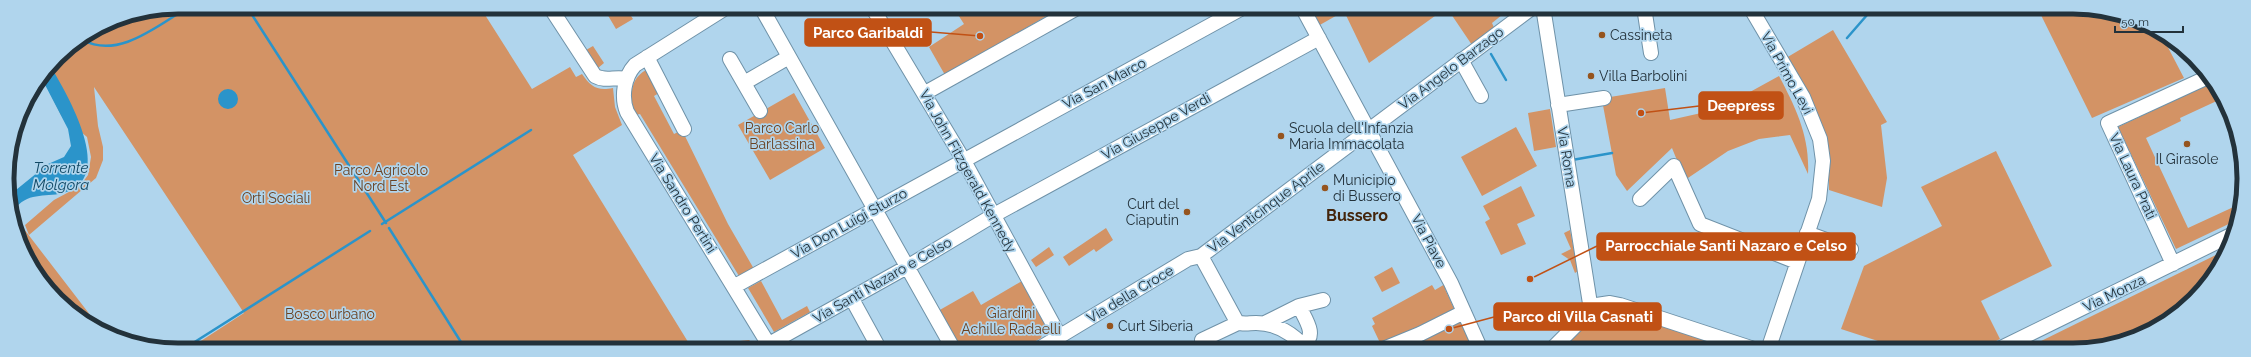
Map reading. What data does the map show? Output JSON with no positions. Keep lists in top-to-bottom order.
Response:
{
  "streets": {
    "street": [
      "Via Angelo Barzago",
      "Via Primo Levi",
      "Via San Marco",
      "Via Giuseppe Verdi",
      "Via Roma",
      "Via John Fitzgerald Kennedy",
      "Via Laura Prati",
      "Via Sandro Pertini",
      "Via Venticinque Aprile",
      "Via Don Luigi Sturzo",
      "Via Piave",
      "Via Santi Nazaro e Celso",
      "Via Monza",
      "Via della Croce"
    ]
  },
  "crossings": [
    ["Via Angelo Barzago", "Via Venticinque Aprile"],
    ["Via Angelo Barzago", "Via Piave"],
    ["Via San Marco", "Via John Fitzgerald Kennedy"],
    ["Via San Marco", "Via Don Luigi Sturzo"],
    ["Via Giuseppe Verdi", "Via John Fitzgerald Kennedy"],
    ["Via Giuseppe Verdi", "Via Piave"],
    ["Via Giuseppe Verdi", "Via Santi Nazaro e Celso"],
    ["Via John Fitzgerald Kennedy", "Via Don Luigi Sturzo"],
    ["Via John Fitzgerald Kennedy", "Via Santi Nazaro e Celso"],
    ["Via John Fitzgerald Kennedy", "Via della Croce"],
    ["Via Laura Prati", "Via Monza"],
    ["Via Sandro Pertini", "Via Don Luigi Sturzo"],
    ["Via Venticinque Aprile", "Via Piave"],
    ["Via Venticinque Aprile", "Via della Croce"]
  ],
  "districts": ["Bussero"],
  "water": ["Torrente Molgora"],
  "parks": [
    "Parco Carlo Barlassina",
    "Parco Agricolo Nord Est",
    "Orti Sociali",
    "Giardini Achille Radaelli",
    "Bosco urbano"
  ],
  "places": [
    "Cassineta",
    "Parco Garibaldi",
    "Villa Barbolini",
    "Deepress",
    "Scuola dell'Infanzia Maria Immacolata",
    "Il Girasole",
    "Municipio di Bussero",
    "Curt del Ciaputin",
    "Parrocchiale Santi Nazaro e Celso",
    "Curt Siberia",
    "Parco di Villa Casnati"
  ],
  "scale_bar": "50 m"
}
